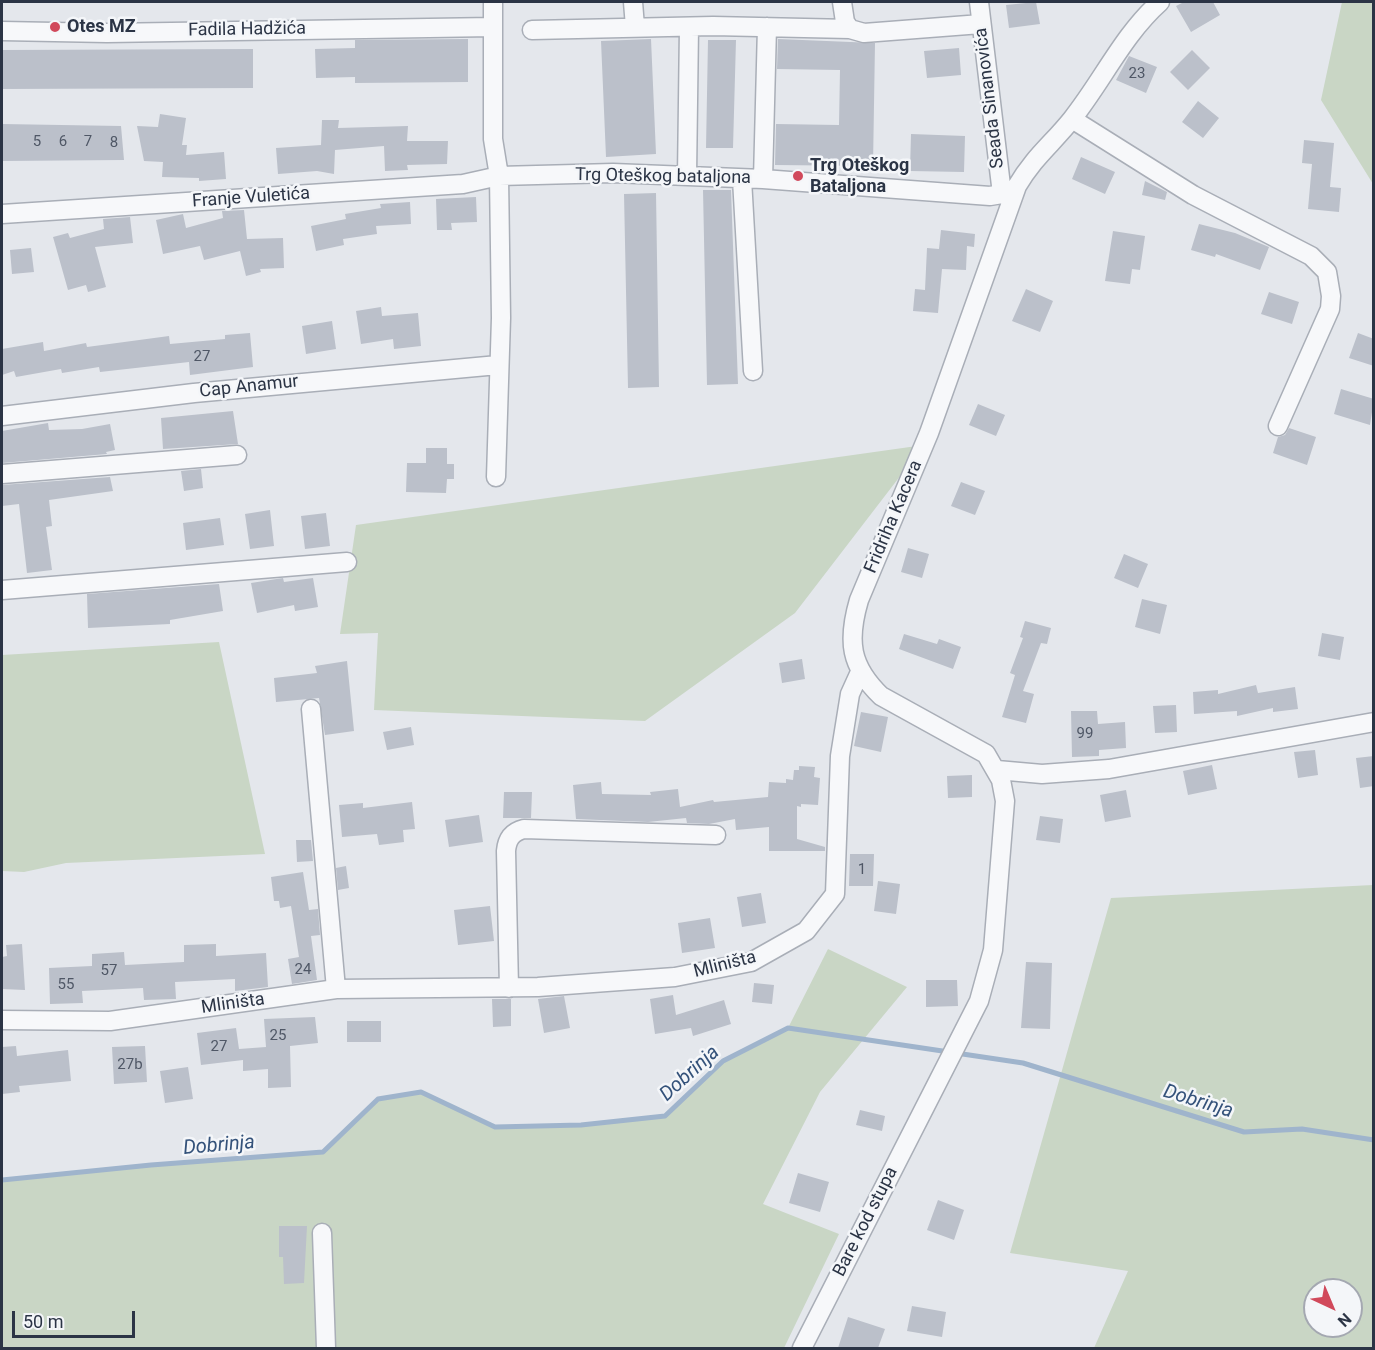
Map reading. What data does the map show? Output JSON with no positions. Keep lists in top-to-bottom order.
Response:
{
  "streets": {
    "street": [
      "Fadila Hadžića",
      "Seada Sinanovića",
      "Trg Oteškog bataljona",
      "Franje Vuletića",
      "Cap Anamur",
      "Fridriha Kacera",
      "Mliništa",
      "Bare kod stupa"
    ]
  },
  "crossings": [
    ["Seada Sinanovića", "Trg Oteškog bataljona"],
    ["Seada Sinanovića", "Fridriha Kacera"],
    ["Trg Oteškog bataljona", "Franje Vuletića"],
    ["Trg Oteškog bataljona", "Fridriha Kacera"],
    ["Fridriha Kacera", "Mliništa"],
    ["Fridriha Kacera", "Bare kod stupa"]
  ],
  "water": ["Dobrinja"],
  "places": ["Otes MZ", "Trg Oteškog Bataljona"],
  "house_numbers": [
    "23",
    "5",
    "6",
    "7",
    "8",
    "27",
    "99",
    "1",
    "24",
    "57",
    "55",
    "25",
    "27",
    "27b"
  ],
  "scale_bar": "50 m",
  "north": "bottom right"
}
